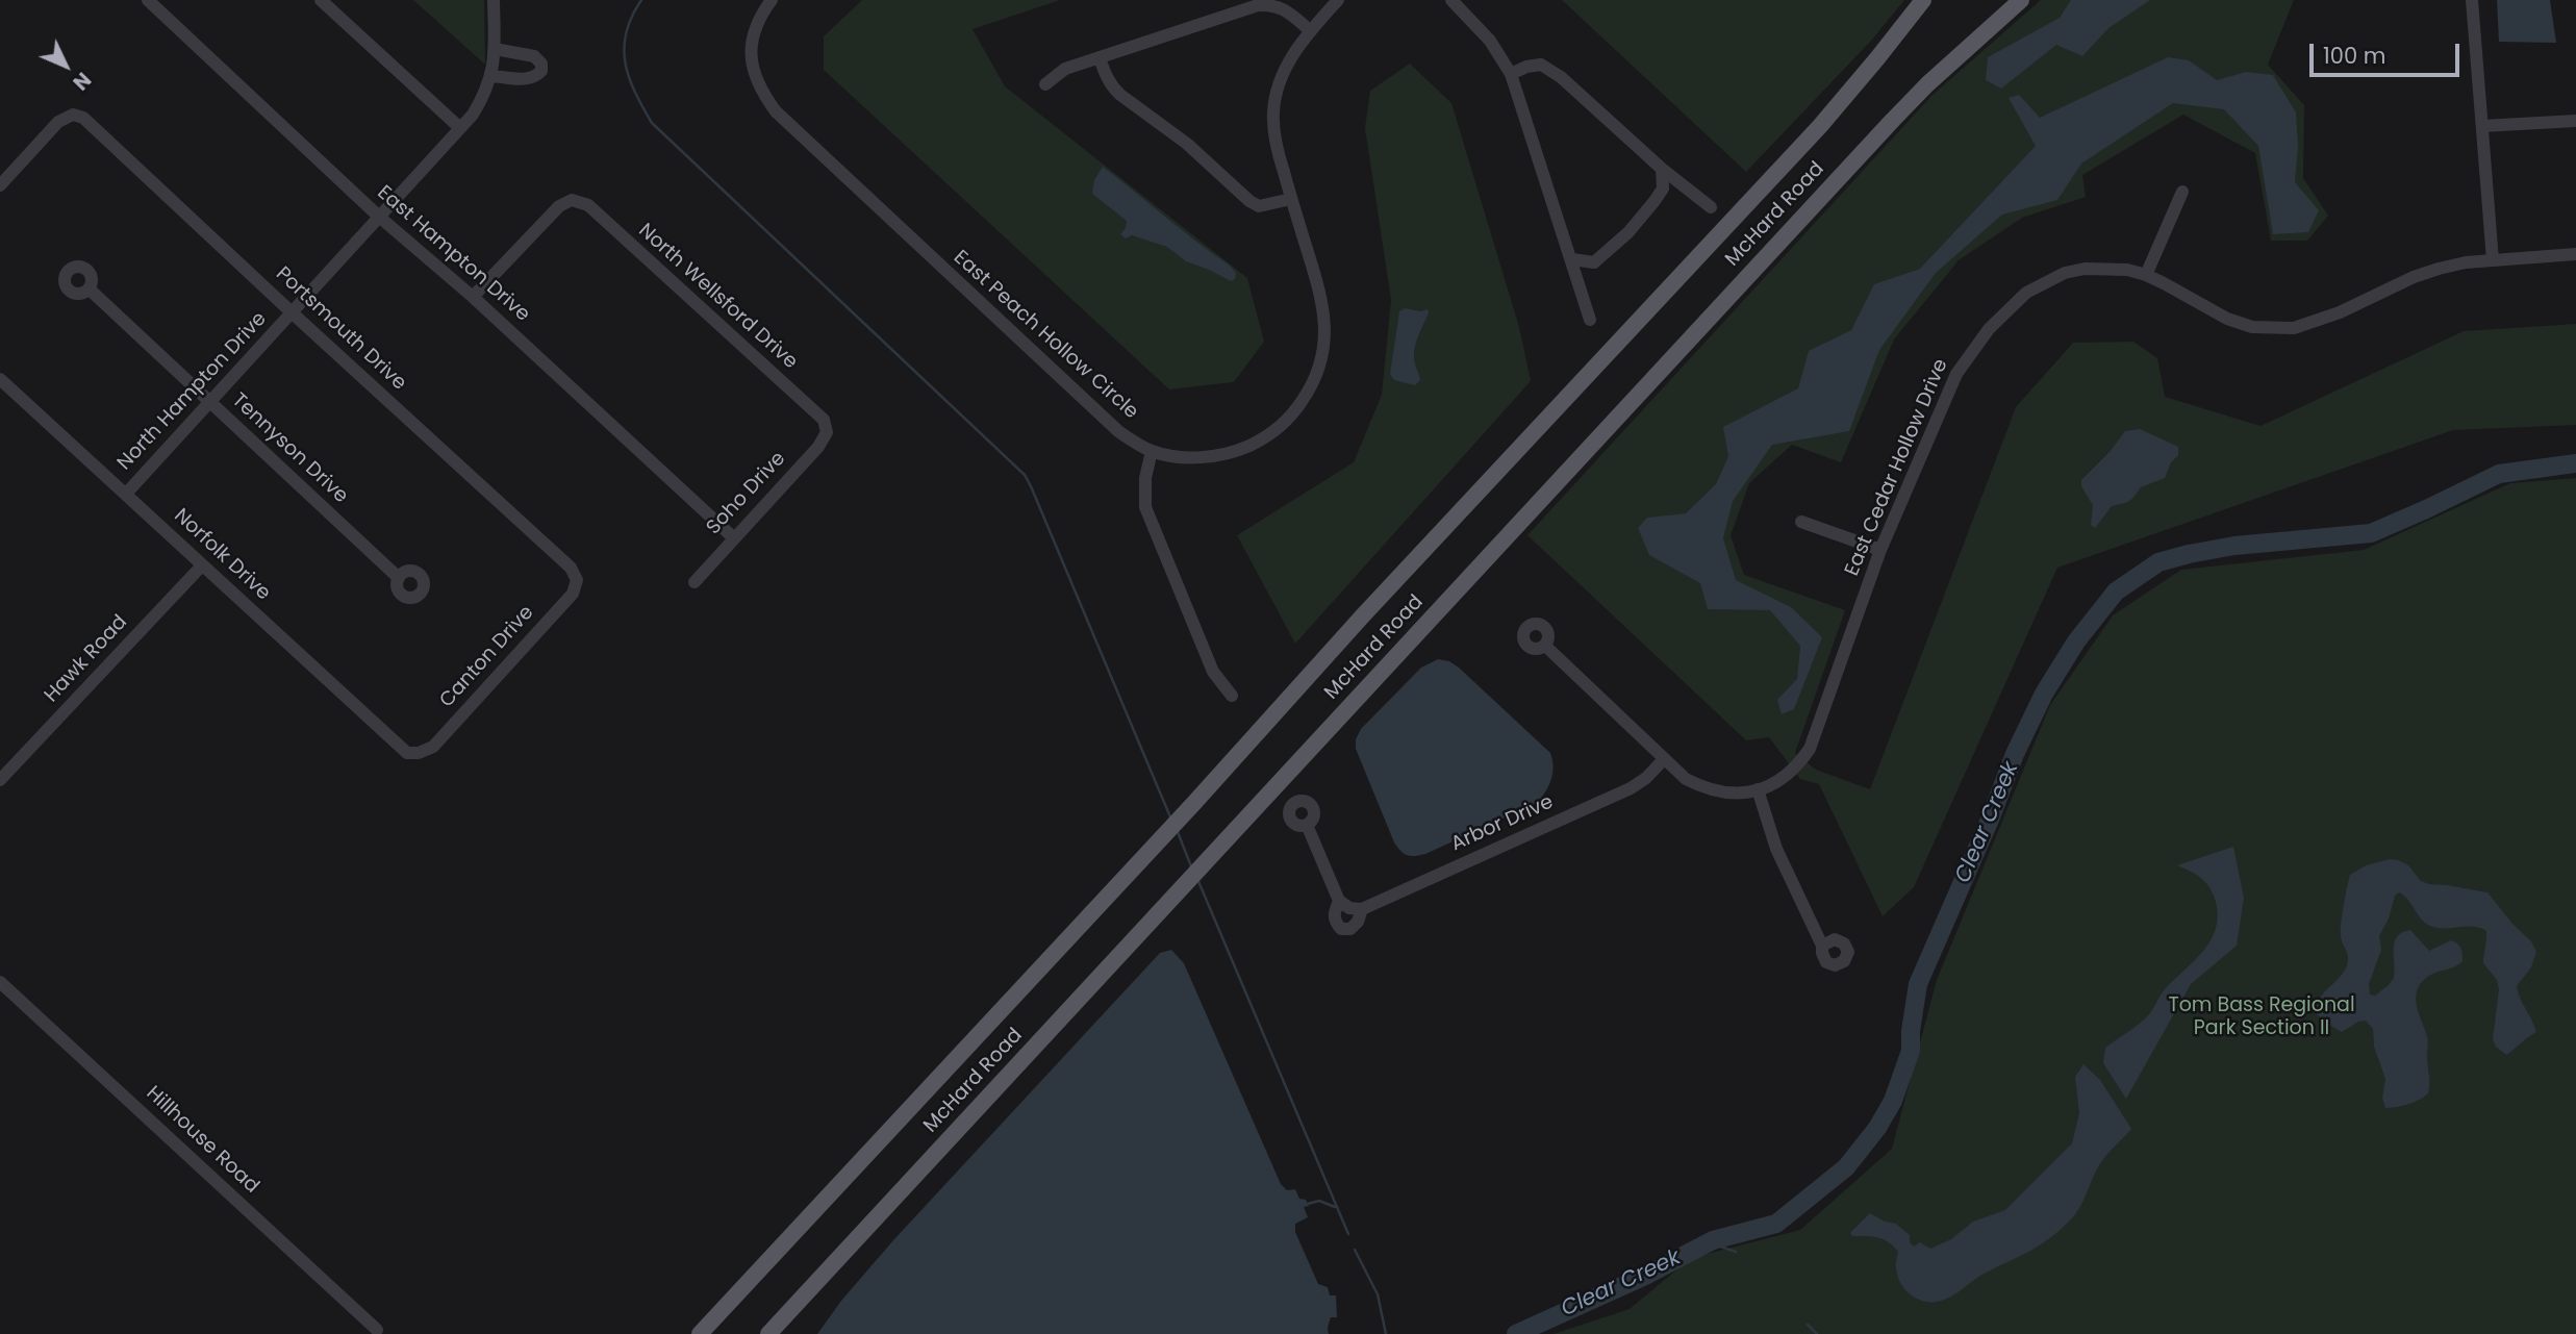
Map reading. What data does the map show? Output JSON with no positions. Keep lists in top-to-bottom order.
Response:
{
  "streets": {
    "main road": ["McHard Road"],
    "street": [
      "East Hampton Drive",
      "North Wellsford Drive",
      "Portsmouth Drive",
      "East Peach Hollow Circle",
      "North Hampton Drive",
      "Tennyson Drive",
      "East Cedar Hollow Drive",
      "Soho Drive",
      "Norfolk Drive",
      "Canton Drive",
      "Hawk Road",
      "Arbor Drive",
      "Hillhouse Road"
    ]
  },
  "crossings": [
    ["East Hampton Drive", "North Wellsford Drive"],
    ["East Hampton Drive", "North Hampton Drive"],
    ["East Hampton Drive", "Soho Drive"],
    ["North Wellsford Drive", "Soho Drive"],
    ["Portsmouth Drive", "North Hampton Drive"],
    ["Portsmouth Drive", "Canton Drive"],
    ["North Hampton Drive", "Tennyson Drive"],
    ["North Hampton Drive", "Norfolk Drive"],
    ["Norfolk Drive", "Canton Drive"],
    ["Norfolk Drive", "Hawk Road"]
  ],
  "water": ["Clear Creek"],
  "parks": ["Tom Bass Regional Park Section II"],
  "scale_bar": "100 m",
  "north": "bottom right"
}
